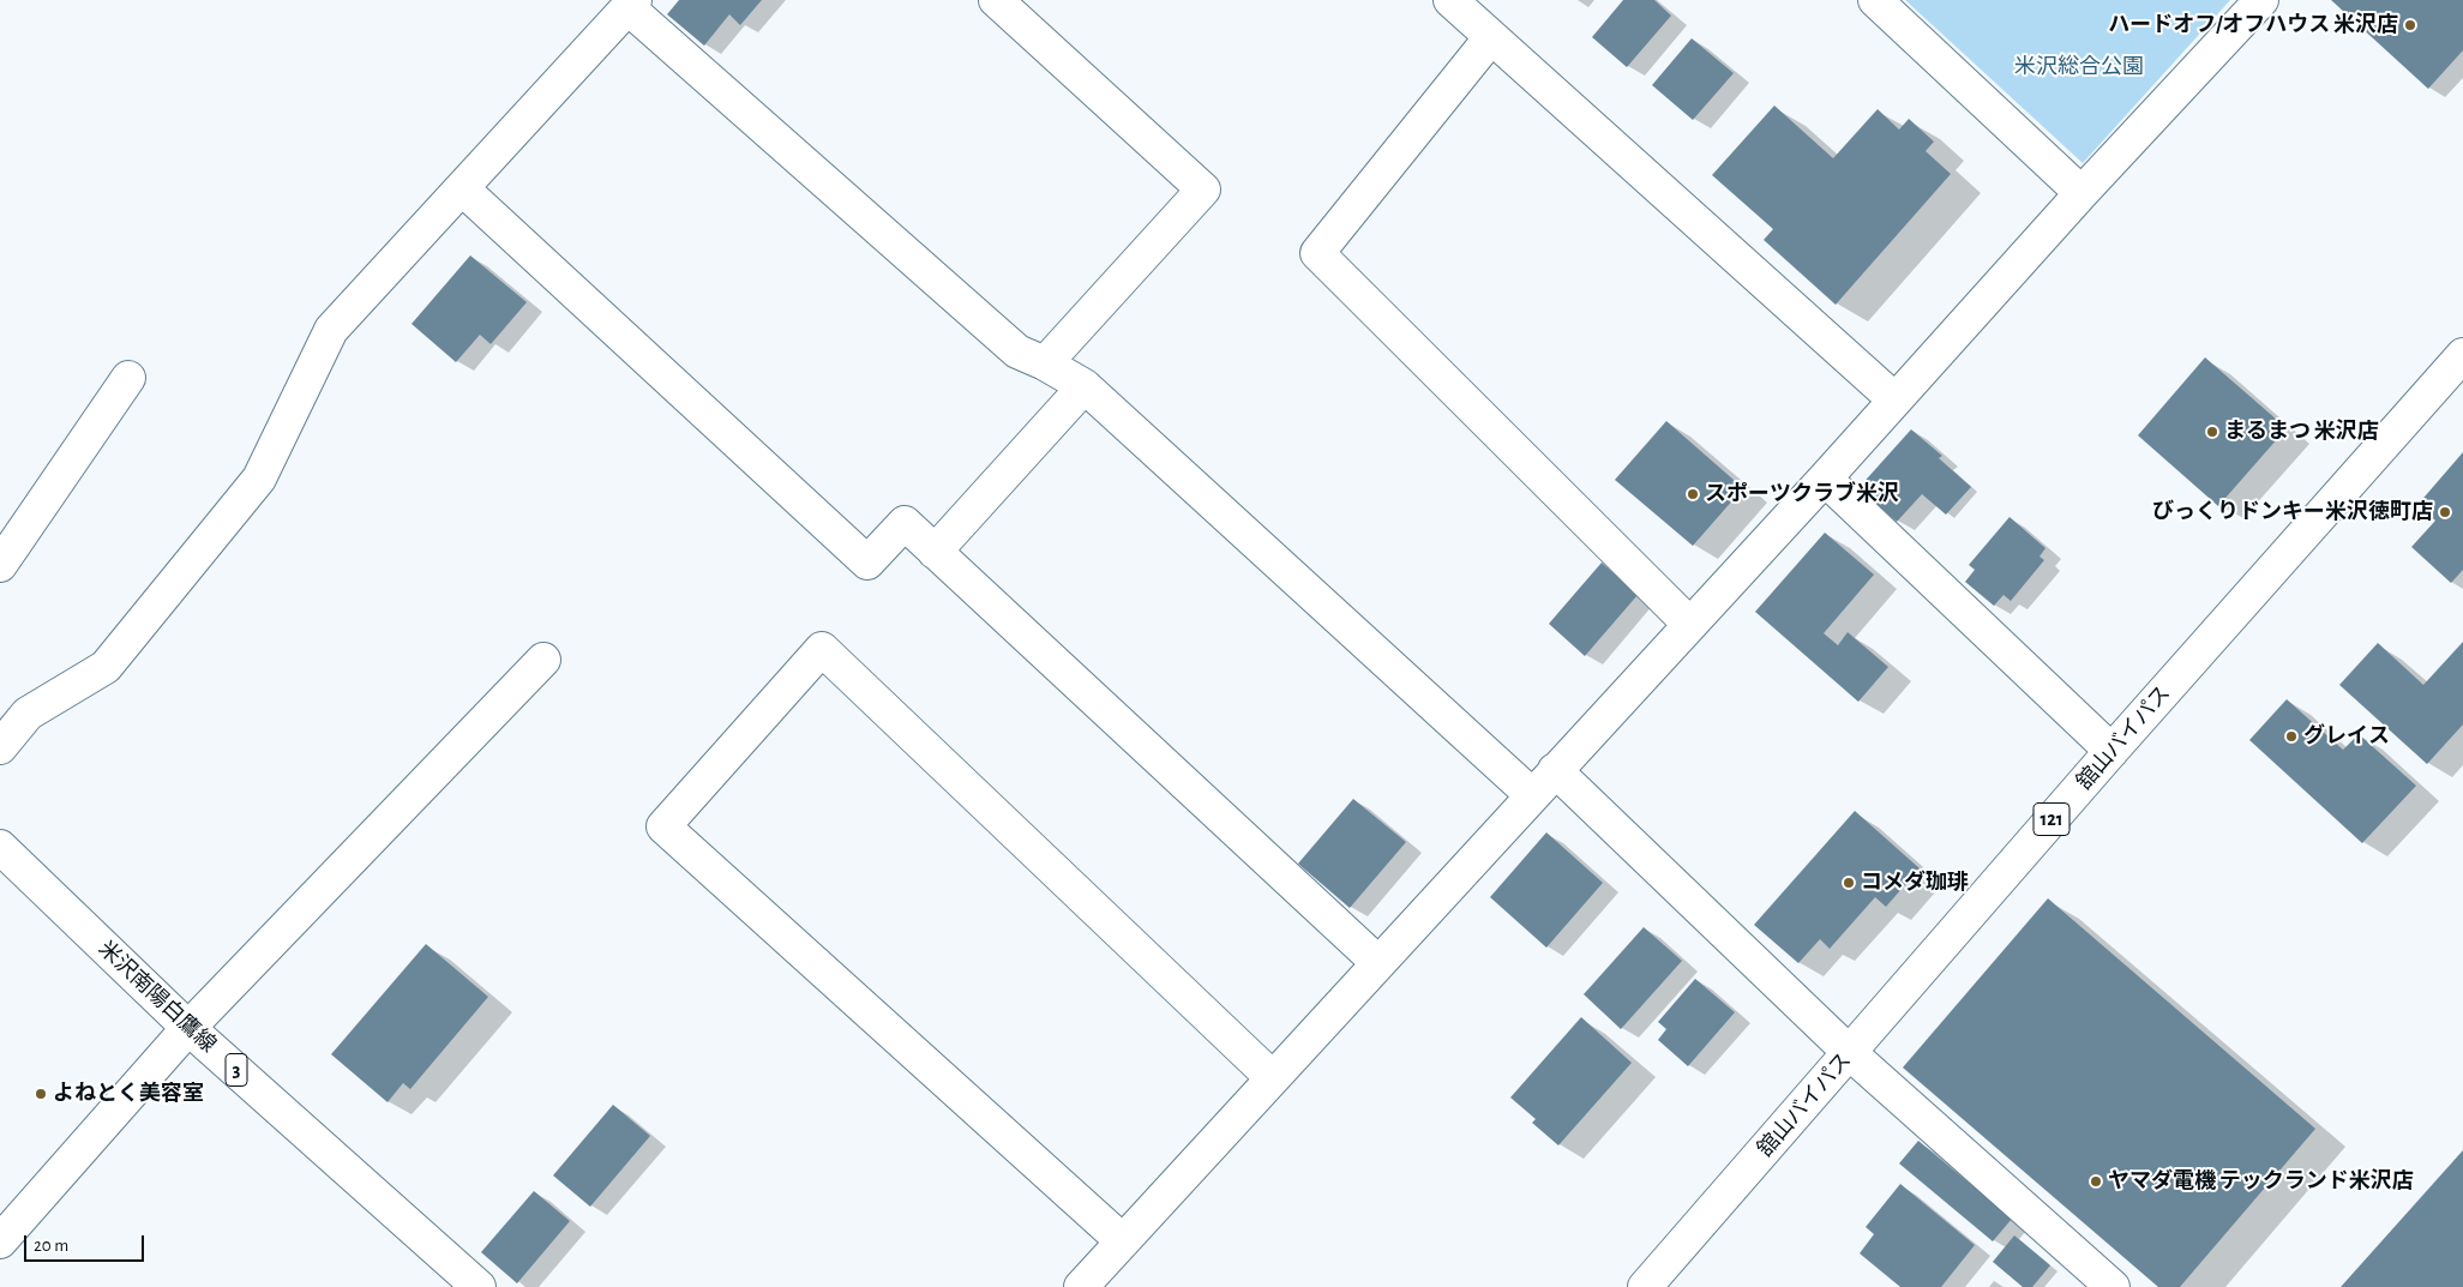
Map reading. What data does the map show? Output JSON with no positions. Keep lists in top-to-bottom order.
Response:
{
  "streets": {
    "main road": [
      "舘山バイパス",
      "121",
      "米沢南陽白鷹線",
      "3"
    ]
  },
  "parks": ["米沢総合公園"],
  "places": [
    "ハードオフ/オフハウス 米沢店",
    "まるまつ 米沢店",
    "スポーツクラブ米沢",
    "びっくりドンキー米沢徳町店",
    "グレイス",
    "コメダ珈琲",
    "よねとく美容室",
    "ヤマダ電機 テックランド米沢店"
  ],
  "scale_bar": "20 m"
}
